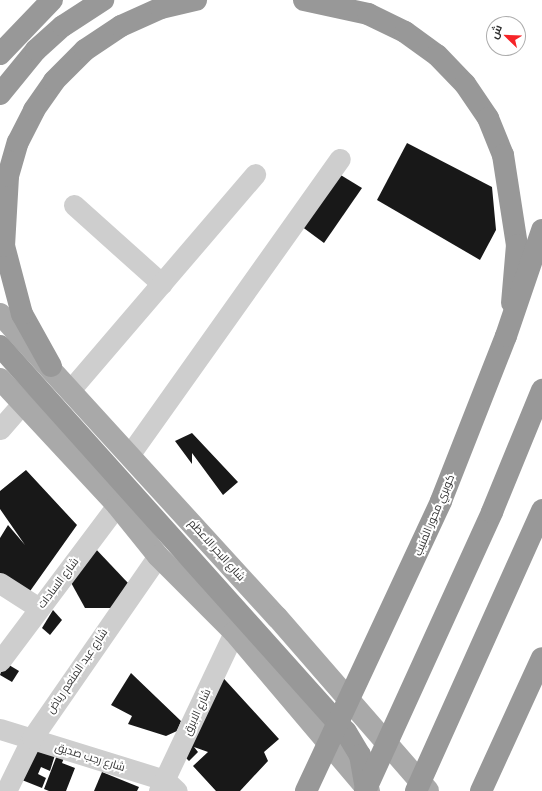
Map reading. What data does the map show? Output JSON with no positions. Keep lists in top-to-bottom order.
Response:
{
  "streets": {
    "highway": ["كوبري محور المنيب"],
    "main road": ["شارع البحر الاعظم"],
    "street": [
      "شارع السادات",
      "شارع عبد المنعم رياض",
      "شارع الابرق",
      "شارع رجب صديق"
    ]
  },
  "crossings": [
    ["شارع عبد المنعم رياض", "شارع رجب صديق"],
    ["شارع الابرق", "شارع رجب صديق"]
  ],
  "north": "top left"
}
